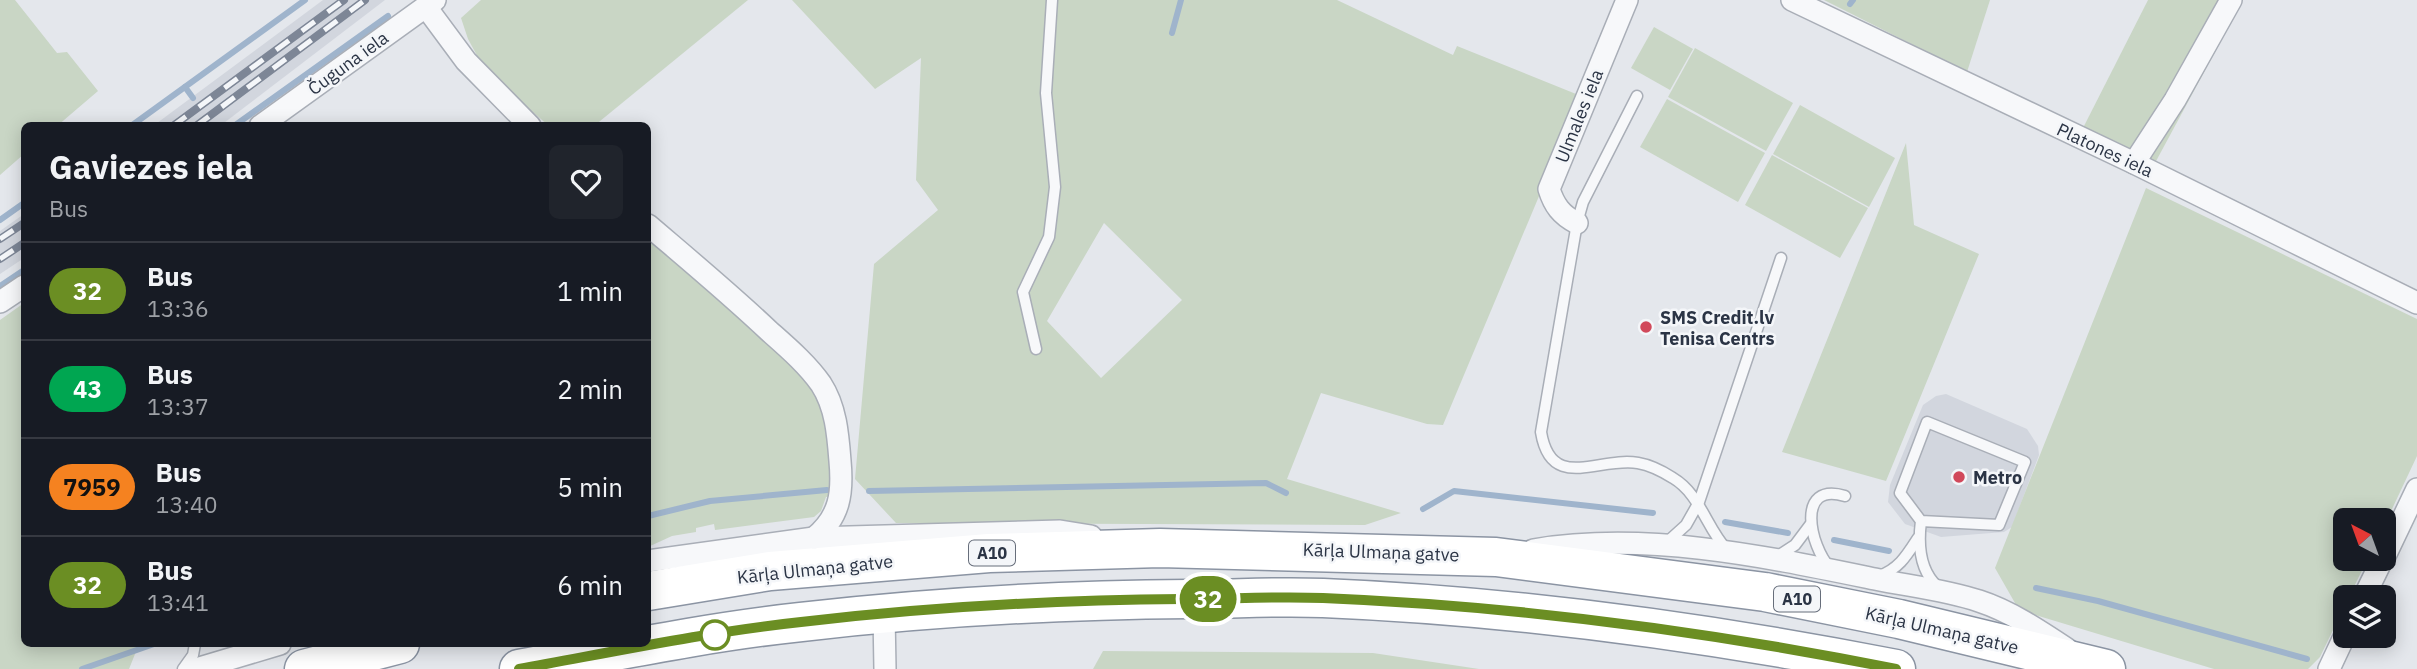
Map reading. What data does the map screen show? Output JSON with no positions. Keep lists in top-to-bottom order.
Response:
{
  "streets": {
    "highway": ["Kārļa Ulmaņa gatve", "A10"],
    "street": ["Čuguna iela", "Ulmales iela", "Platones iela"]
  },
  "places": ["SMS Credit.lv Tenisa Centrs", "Metro"],
  "lines": ["bus line 32"],
  "north": "top left",
  "page": {
    "on_map": "32",
    "heading": ["Gaviezes iela", "Bus"],
    "list": [
      {
        "mark": "32",
        "name": "Bus",
        "note": "13:36",
        "value": "1 min"
      },
      {
        "mark": "43",
        "name": "Bus",
        "note": "13:37",
        "value": "2 min"
      },
      {
        "mark": "7959",
        "name": "Bus",
        "note": "13:40",
        "value": "5 min"
      },
      {
        "mark": "32",
        "name": "Bus",
        "note": "13:41",
        "value": "6 min"
      }
    ]
  }
}
